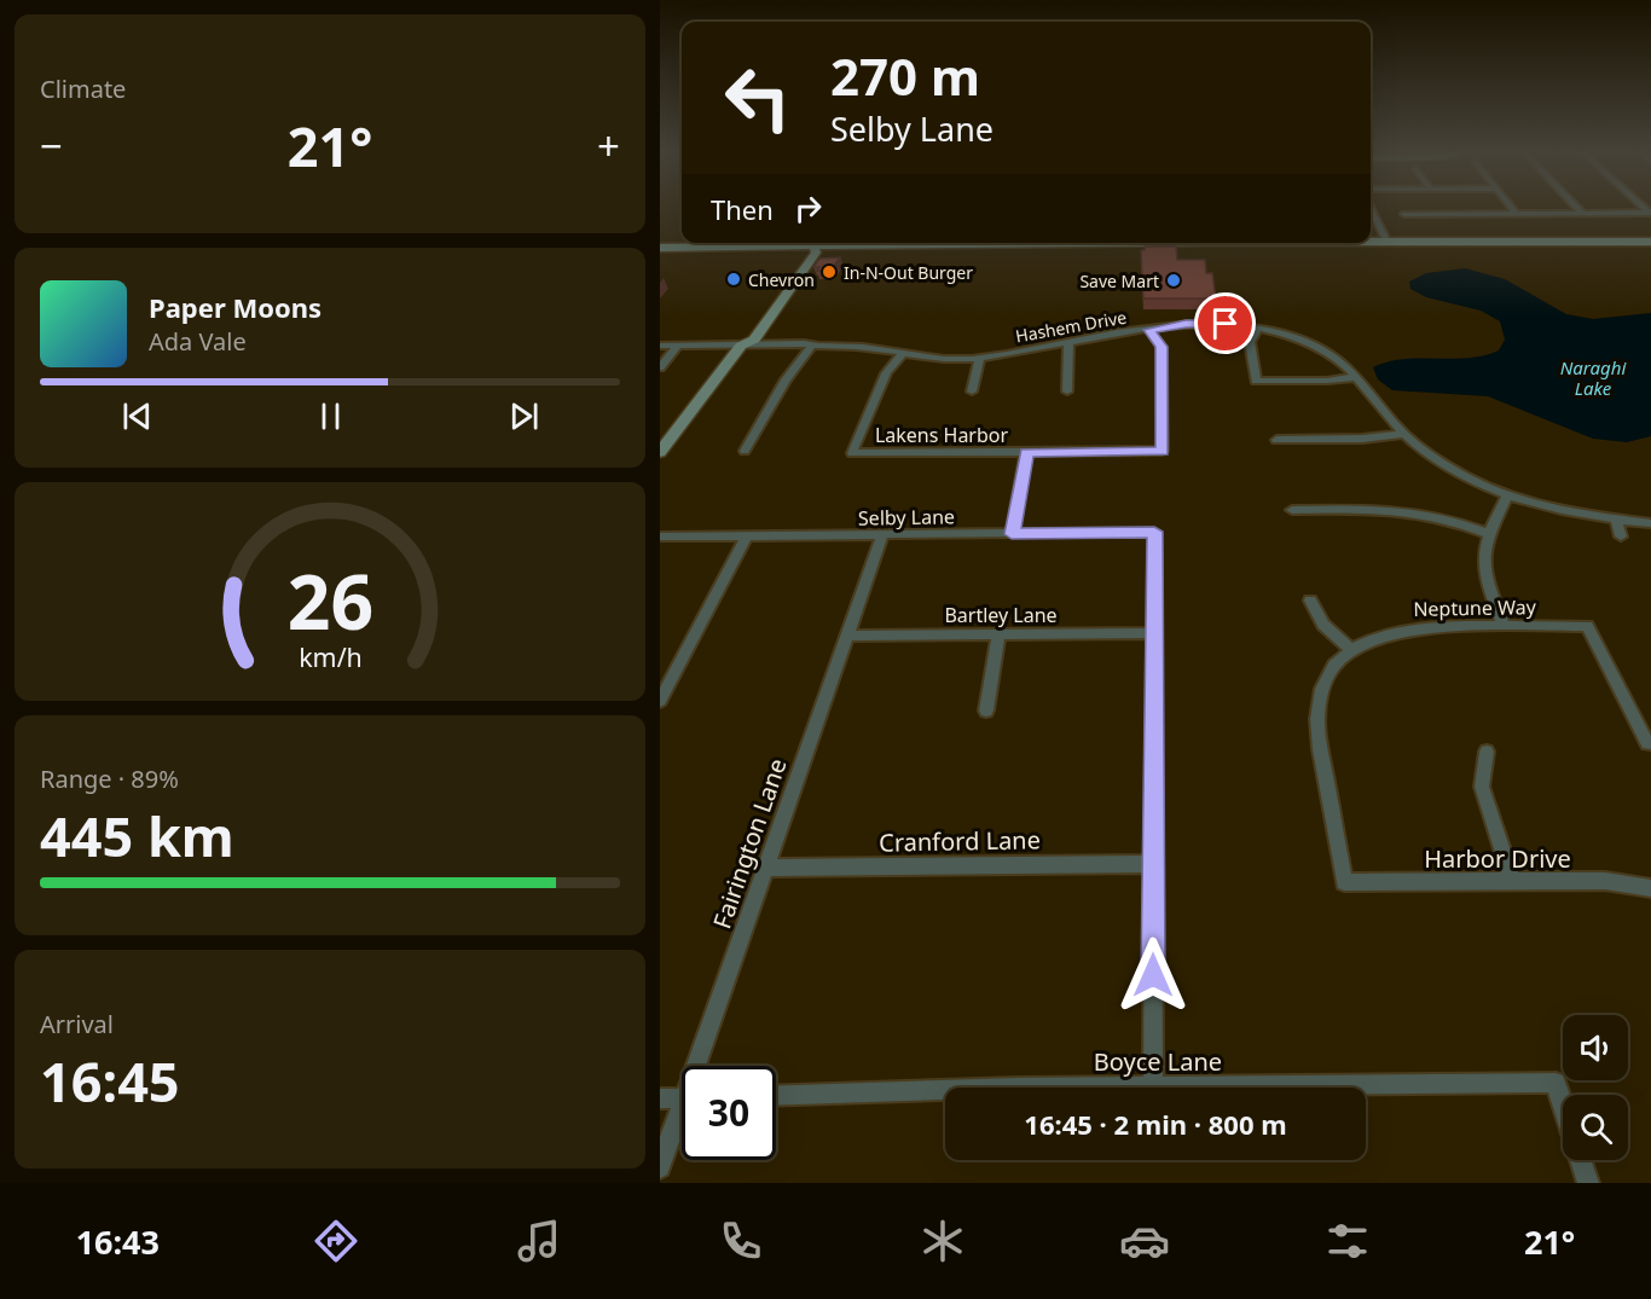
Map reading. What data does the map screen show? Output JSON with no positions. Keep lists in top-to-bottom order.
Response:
{
  "streets": {
    "street": [
      "Hashem Drive",
      "Lakens Harbor",
      "Selby Lane",
      "Neptune Way",
      "Bartley Lane",
      "Cranford Lane",
      "Fairington Lane",
      "Harbor Drive",
      "Boyce Lane"
    ]
  },
  "crossings": [
    ["Hashem Drive", "Lakens Harbor"],
    ["Selby Lane", "Bartley Lane"],
    ["Selby Lane", "Fairington Lane"],
    ["Neptune Way", "Harbor Drive"],
    ["Bartley Lane", "Fairington Lane"],
    ["Cranford Lane", "Fairington Lane"]
  ],
  "water": ["Naraghi Lake"],
  "places": ["In-N-Out Burger", "Chevron", "Save Mart"],
  "page": {
    "tile": [
      "Climate",
      ["Range · 89%", "445 km"],
      ["Arrival", "16:45"]
    ],
    "turn": ["270 m", "Selby Lane"],
    "heat": ["−", "21°", "+"],
    "then": "Then",
    "song": ["Paper Moons", "Ada Vale"],
    "limit": "30",
    "trip": "16:45 · 2 min · 800 m",
    "tabs": ["16:43", "21°"],
    "gauge": ["26", "km/h"]
  }
}
